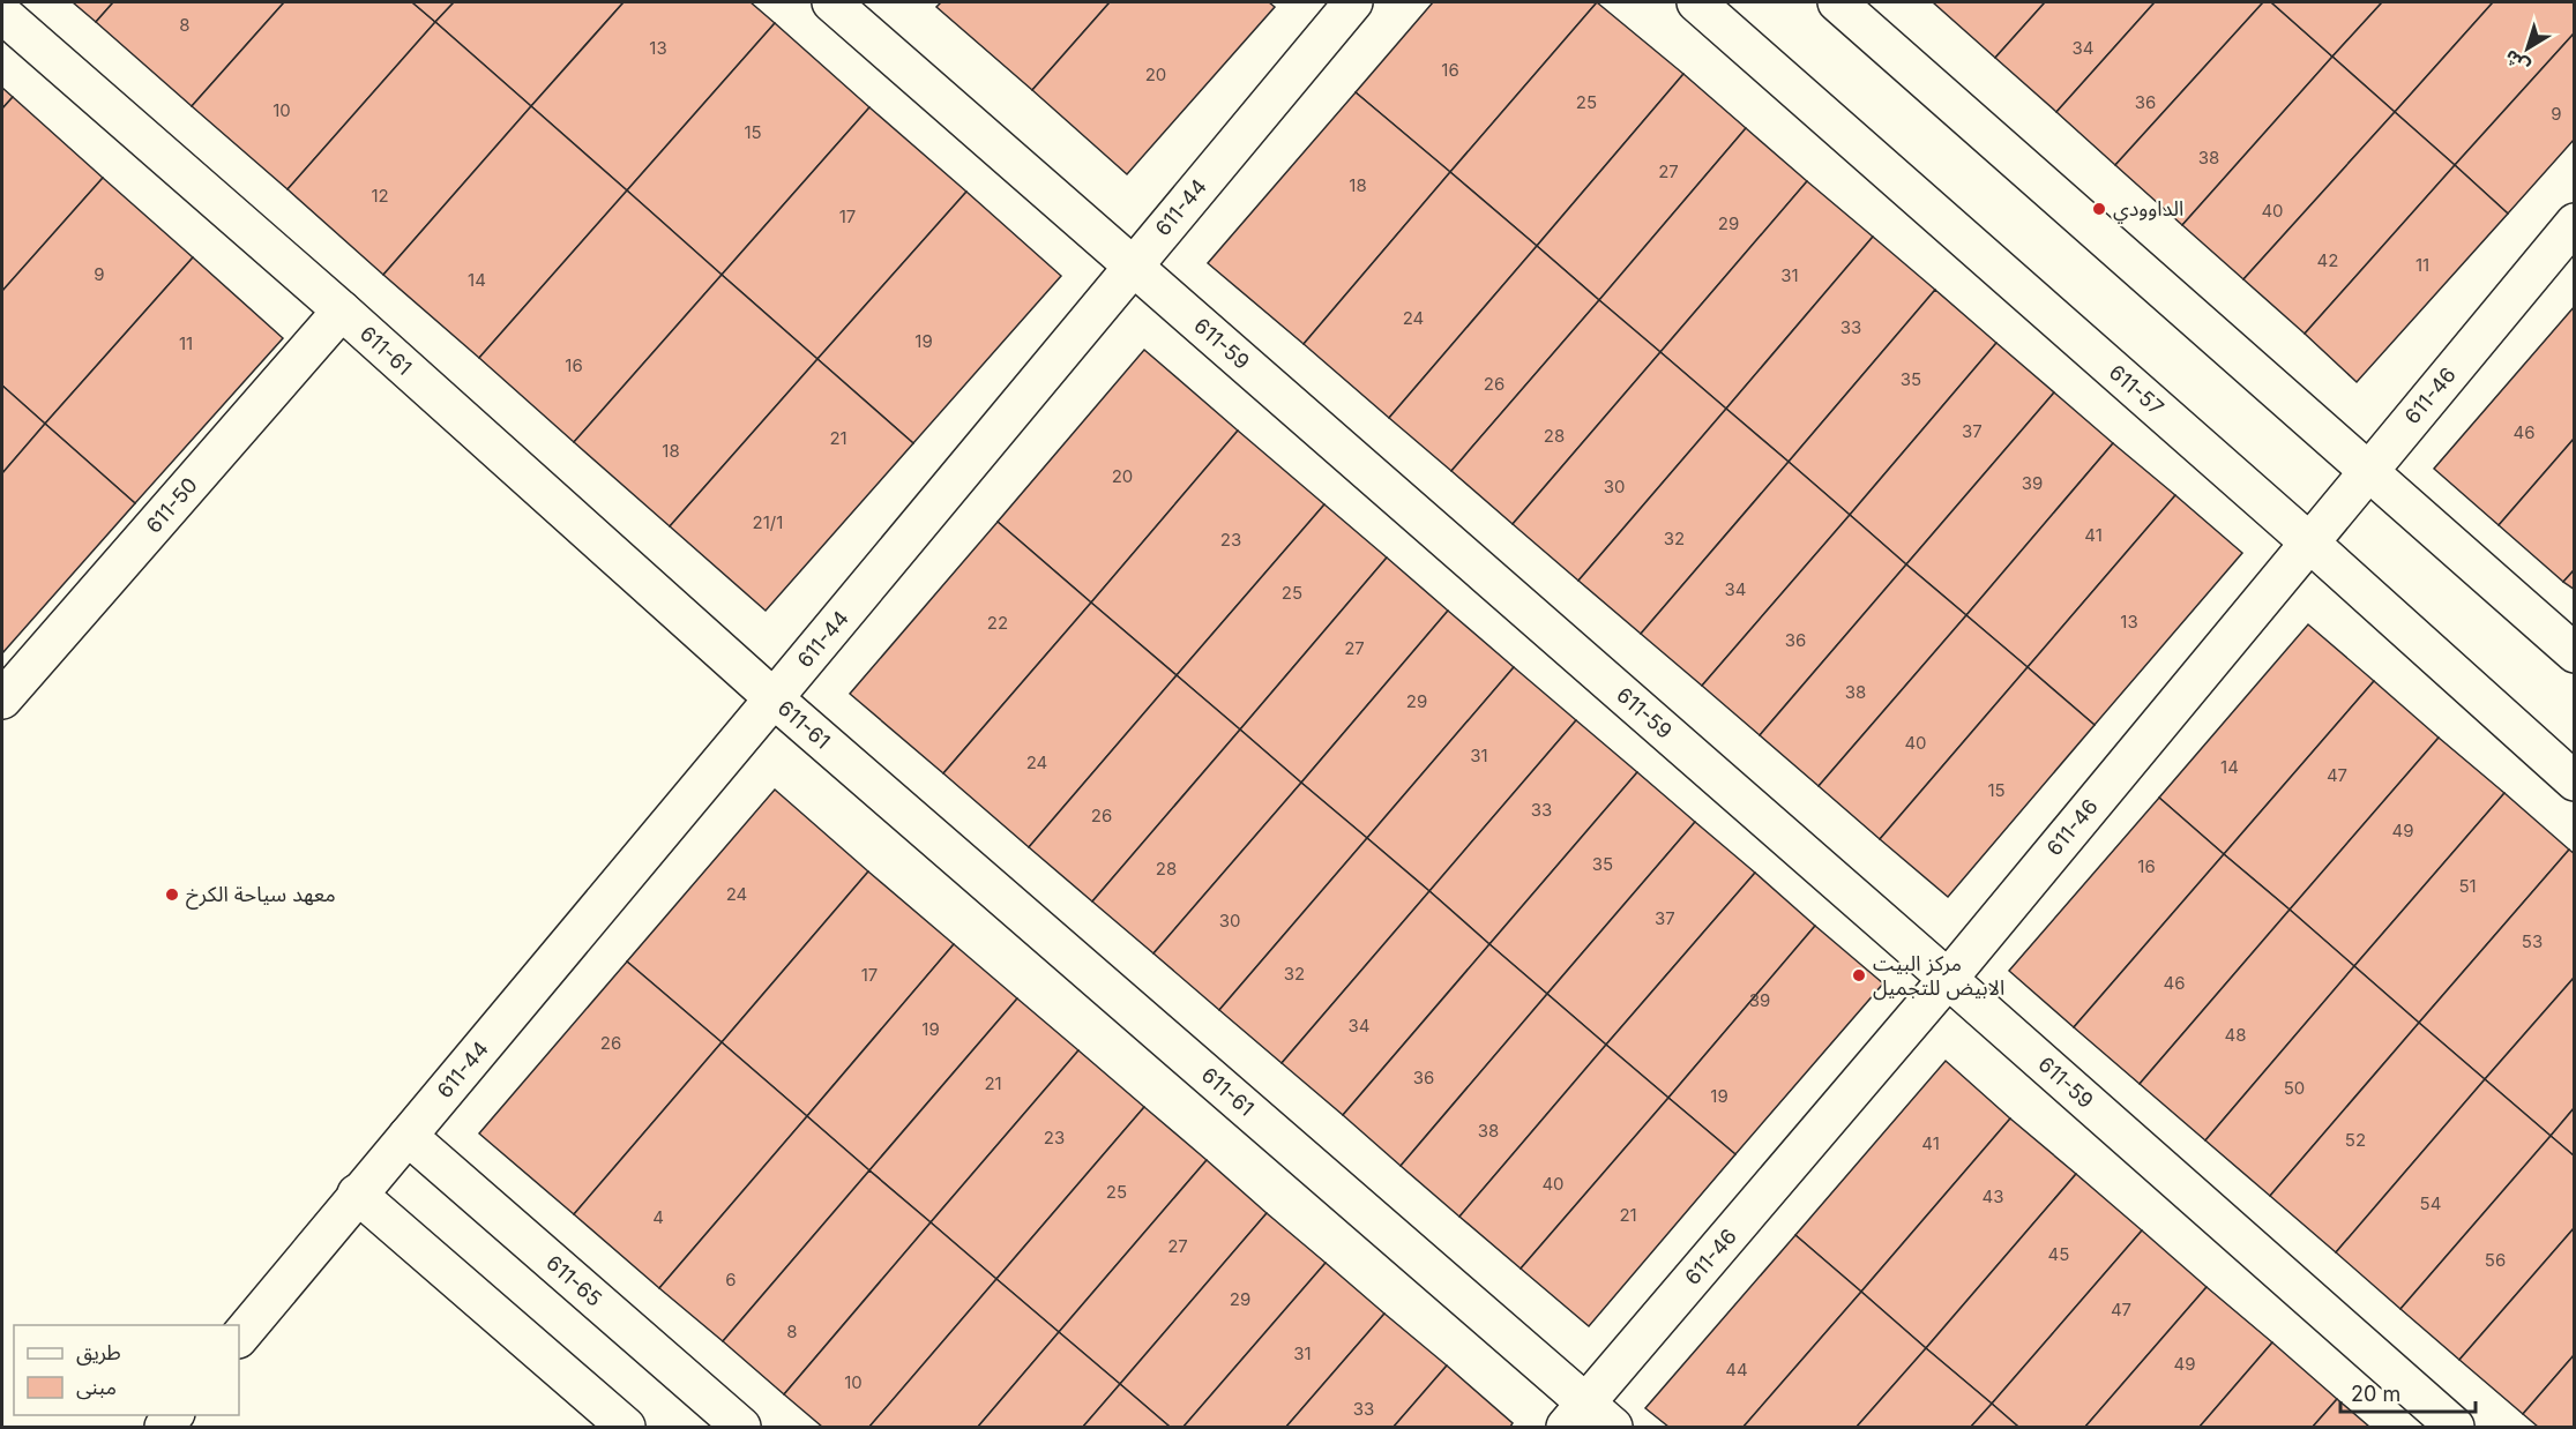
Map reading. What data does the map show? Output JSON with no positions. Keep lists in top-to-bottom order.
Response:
{
  "streets": {
    "street": [
      "611-44",
      "611-59",
      "611-61",
      "611-57",
      "611-46",
      "611-50",
      "611-65"
    ]
  },
  "crossings": [
    ["611-44", "611-59"],
    ["611-44", "611-61"],
    ["611-44", "611-65"],
    ["611-59", "611-46"],
    ["611-61", "611-46"],
    ["611-61", "611-50"],
    ["611-57", "611-46"]
  ],
  "places": ["الداوودي", "معهد سياحة الكرخ", "مركز البيت الابيض للتجميل"],
  "house_numbers": [
    "8",
    "13",
    "34",
    "16",
    "20",
    "25",
    "36",
    "10",
    "9",
    "15",
    "38",
    "27",
    "18",
    "12",
    "40",
    "17",
    "29",
    "42",
    "11",
    "9",
    "31",
    "14",
    "24",
    "33",
    "19",
    "11",
    "16",
    "35",
    "26",
    "37",
    "46",
    "28",
    "21",
    "18",
    "20",
    "39",
    "30",
    "21/1",
    "41",
    "32",
    "23",
    "34",
    "25",
    "13",
    "22",
    "36",
    "27",
    "38",
    "29",
    "40",
    "31",
    "24",
    "14",
    "47",
    "15",
    "33",
    "26",
    "49",
    "35",
    "16",
    "28",
    "51",
    "24",
    "37",
    "30",
    "53",
    "32",
    "17",
    "46",
    "39",
    "34",
    "19",
    "48",
    "26",
    "36",
    "21",
    "50",
    "19",
    "38",
    "23",
    "52",
    "41",
    "40",
    "25",
    "43",
    "54",
    "21",
    "4",
    "27",
    "45",
    "56",
    "6",
    "29",
    "47",
    "8",
    "31",
    "49",
    "44",
    "10",
    "33"
  ],
  "legend": ["طريق", "مبنى"],
  "scale_bar": "20 m",
  "north": "bottom left"
}
